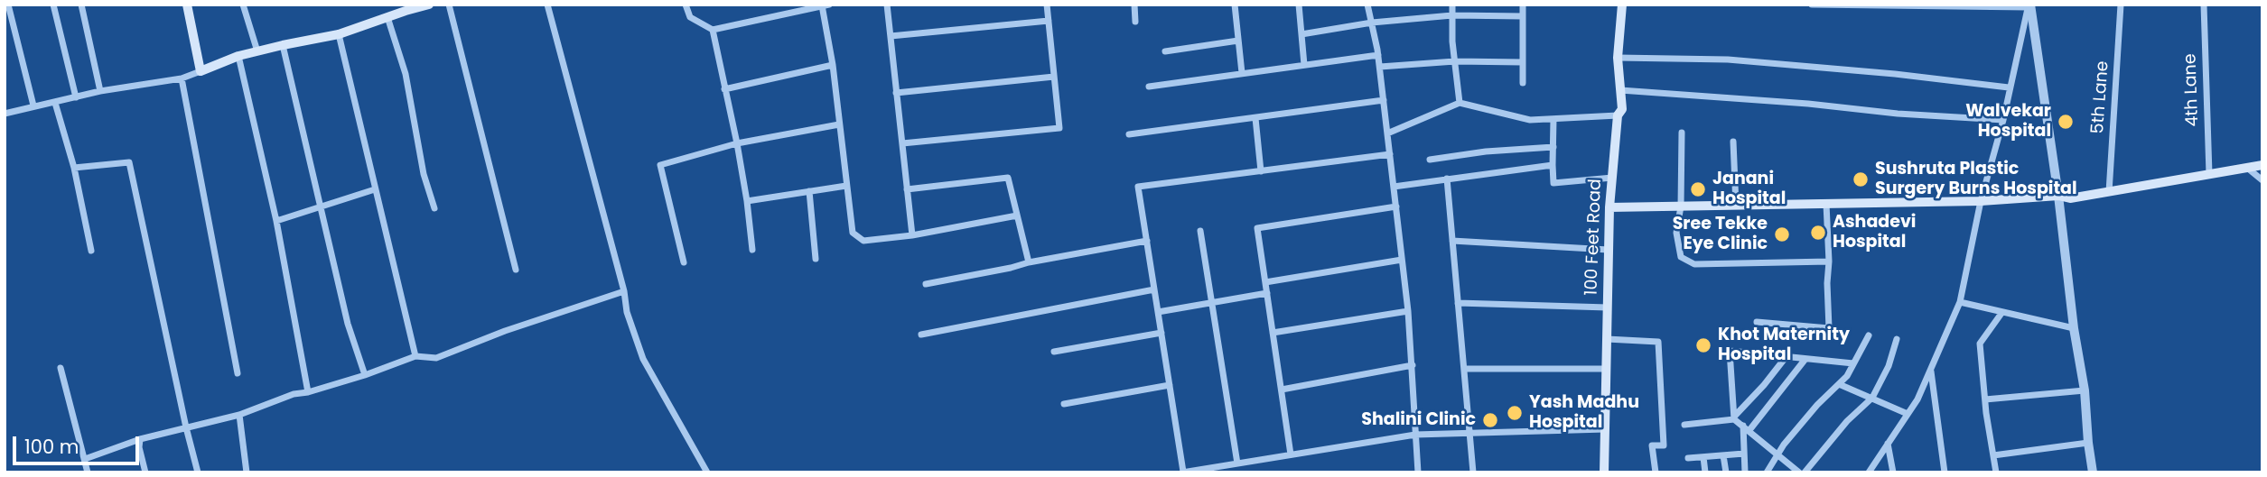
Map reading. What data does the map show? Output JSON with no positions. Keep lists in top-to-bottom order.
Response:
{
  "streets": {
    "main road": ["100 Feet Road"],
    "street": ["4th Lane", "5th Lane"]
  },
  "places": [
    "Walvekar Hospital",
    "Sushruta Plastic Surgery Burns Hospital",
    "Janani Hospital",
    "Ashadevi Hospital",
    "Sree Tekke Eye Clinic",
    "Khot Maternity Hospital",
    "Yash Madhu Hospital",
    "Shalini Clinic"
  ],
  "scale_bar": "100 m"
}
